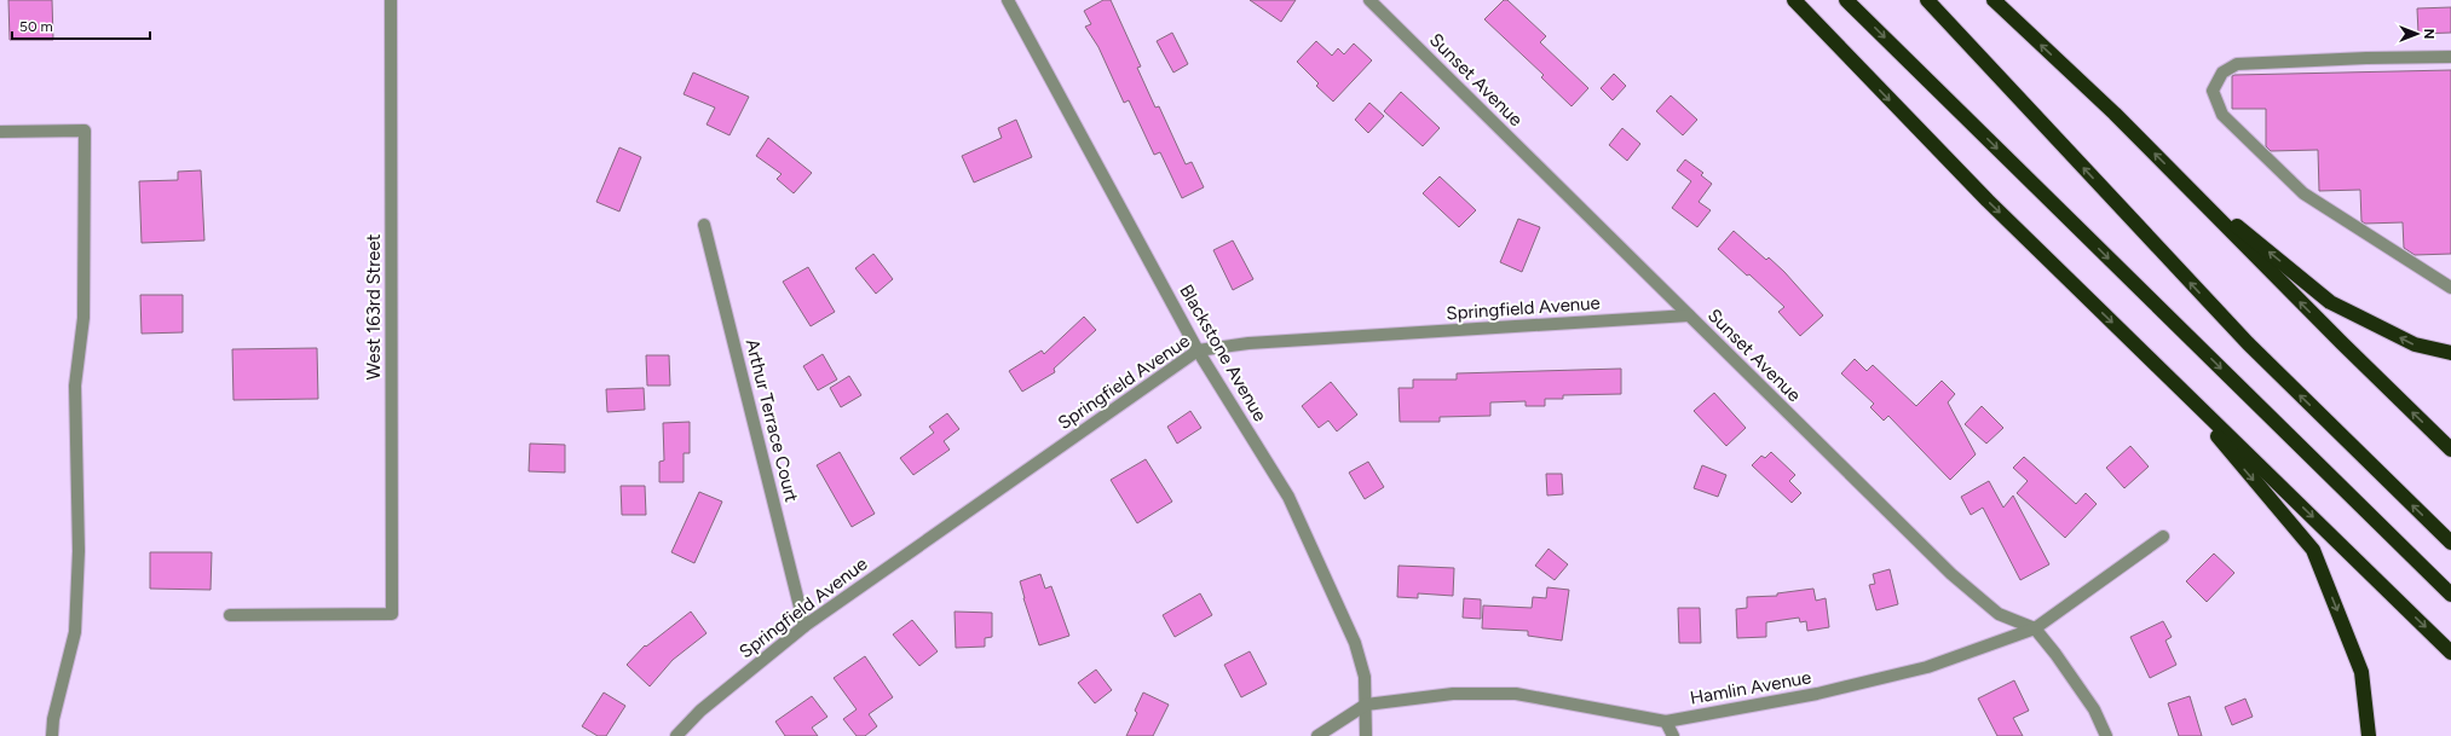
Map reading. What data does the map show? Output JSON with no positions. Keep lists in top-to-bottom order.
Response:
{
  "streets": {
    "street": [
      "Sunset Avenue",
      "West 163rd Street",
      "Springfield Avenue",
      "Blackstone Avenue",
      "Arthur Terrace Court",
      "Hamlin Avenue"
    ]
  },
  "crossings": [
    ["Sunset Avenue", "Springfield Avenue"],
    ["Sunset Avenue", "Hamlin Avenue"],
    ["Springfield Avenue", "Blackstone Avenue"],
    ["Springfield Avenue", "Arthur Terrace Court"],
    ["Blackstone Avenue", "Hamlin Avenue"]
  ],
  "scale_bar": "50 m",
  "north": "right"
}
